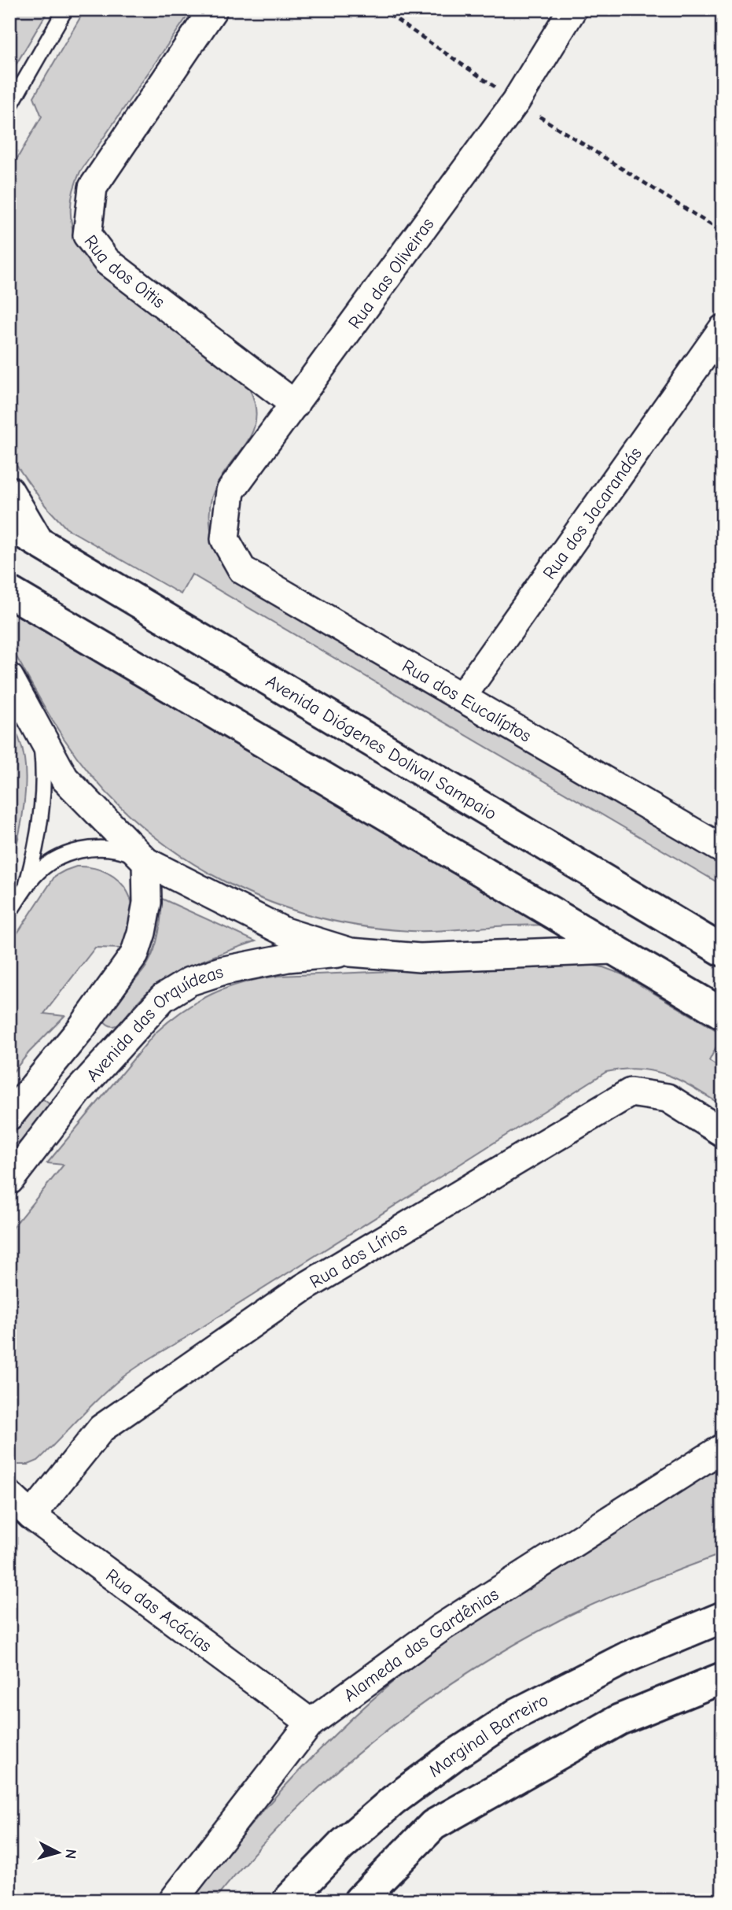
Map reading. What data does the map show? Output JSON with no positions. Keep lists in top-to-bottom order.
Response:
{
  "streets": {
    "street": [
      "Rua dos Oitis",
      "Rua das Oliveiras",
      "Rua dos Jacarandás",
      "Rua dos Eucalíptos",
      "Avenida Diógenes Dolival Sampaio",
      "Avenida das Orquídeas",
      "Rua dos Lírios",
      "Rua das Acácias",
      "Alameda das Gardênias",
      "Marginal Barreiro"
    ]
  },
  "crossings": [
    ["Rua dos Oitis", "Rua das Oliveiras"],
    ["Rua das Oliveiras", "Rua dos Eucalíptos"],
    ["Rua dos Jacarandás", "Rua dos Eucalíptos"],
    ["Rua dos Lírios", "Rua das Acácias"],
    ["Rua das Acácias", "Alameda das Gardênias"]
  ],
  "north": "right"
}
